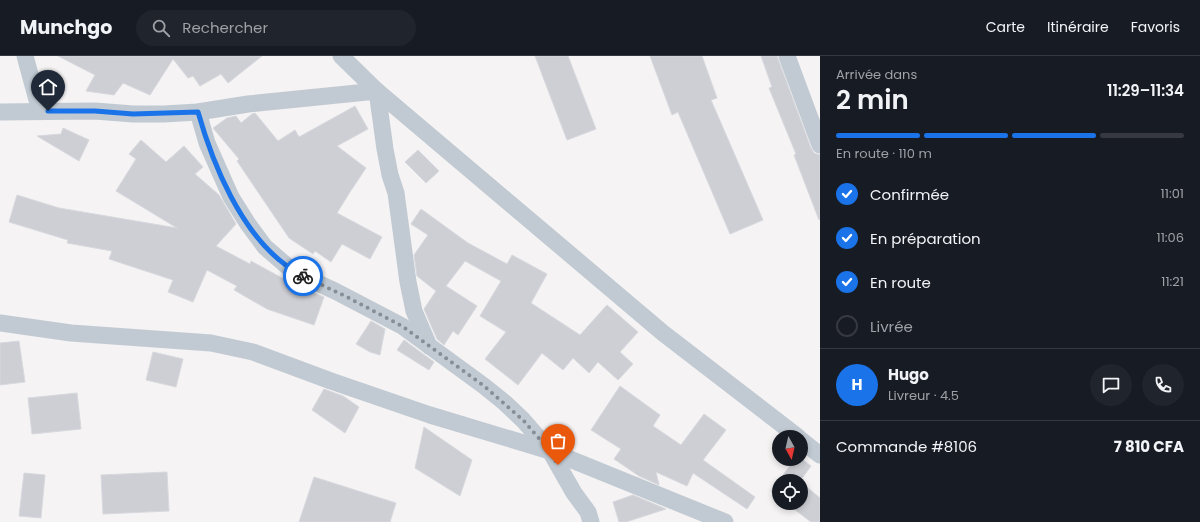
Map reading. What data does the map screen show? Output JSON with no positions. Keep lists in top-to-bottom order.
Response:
{
  "north": "bottom",
  "page": {
    "header": "Munchgo",
    "search": "Rechercher",
    "nav": ["Carte", "Itinéraire", "Favoris"],
    "heading": ["2 min", "Arrivée dans", "11:29–11:34"],
    "panel": [
      "Hugo",
      "Livreur · 4.5",
      "Commande #8106",
      "7 810 CFA"
    ],
    "bar": "En route · 110 m",
    "list": [
      ["Confirmée", "11:01"],
      ["En préparation", "11:06"],
      ["En route", "11:21"],
      "Livrée"
    ],
    "round": "H"
  }
}
